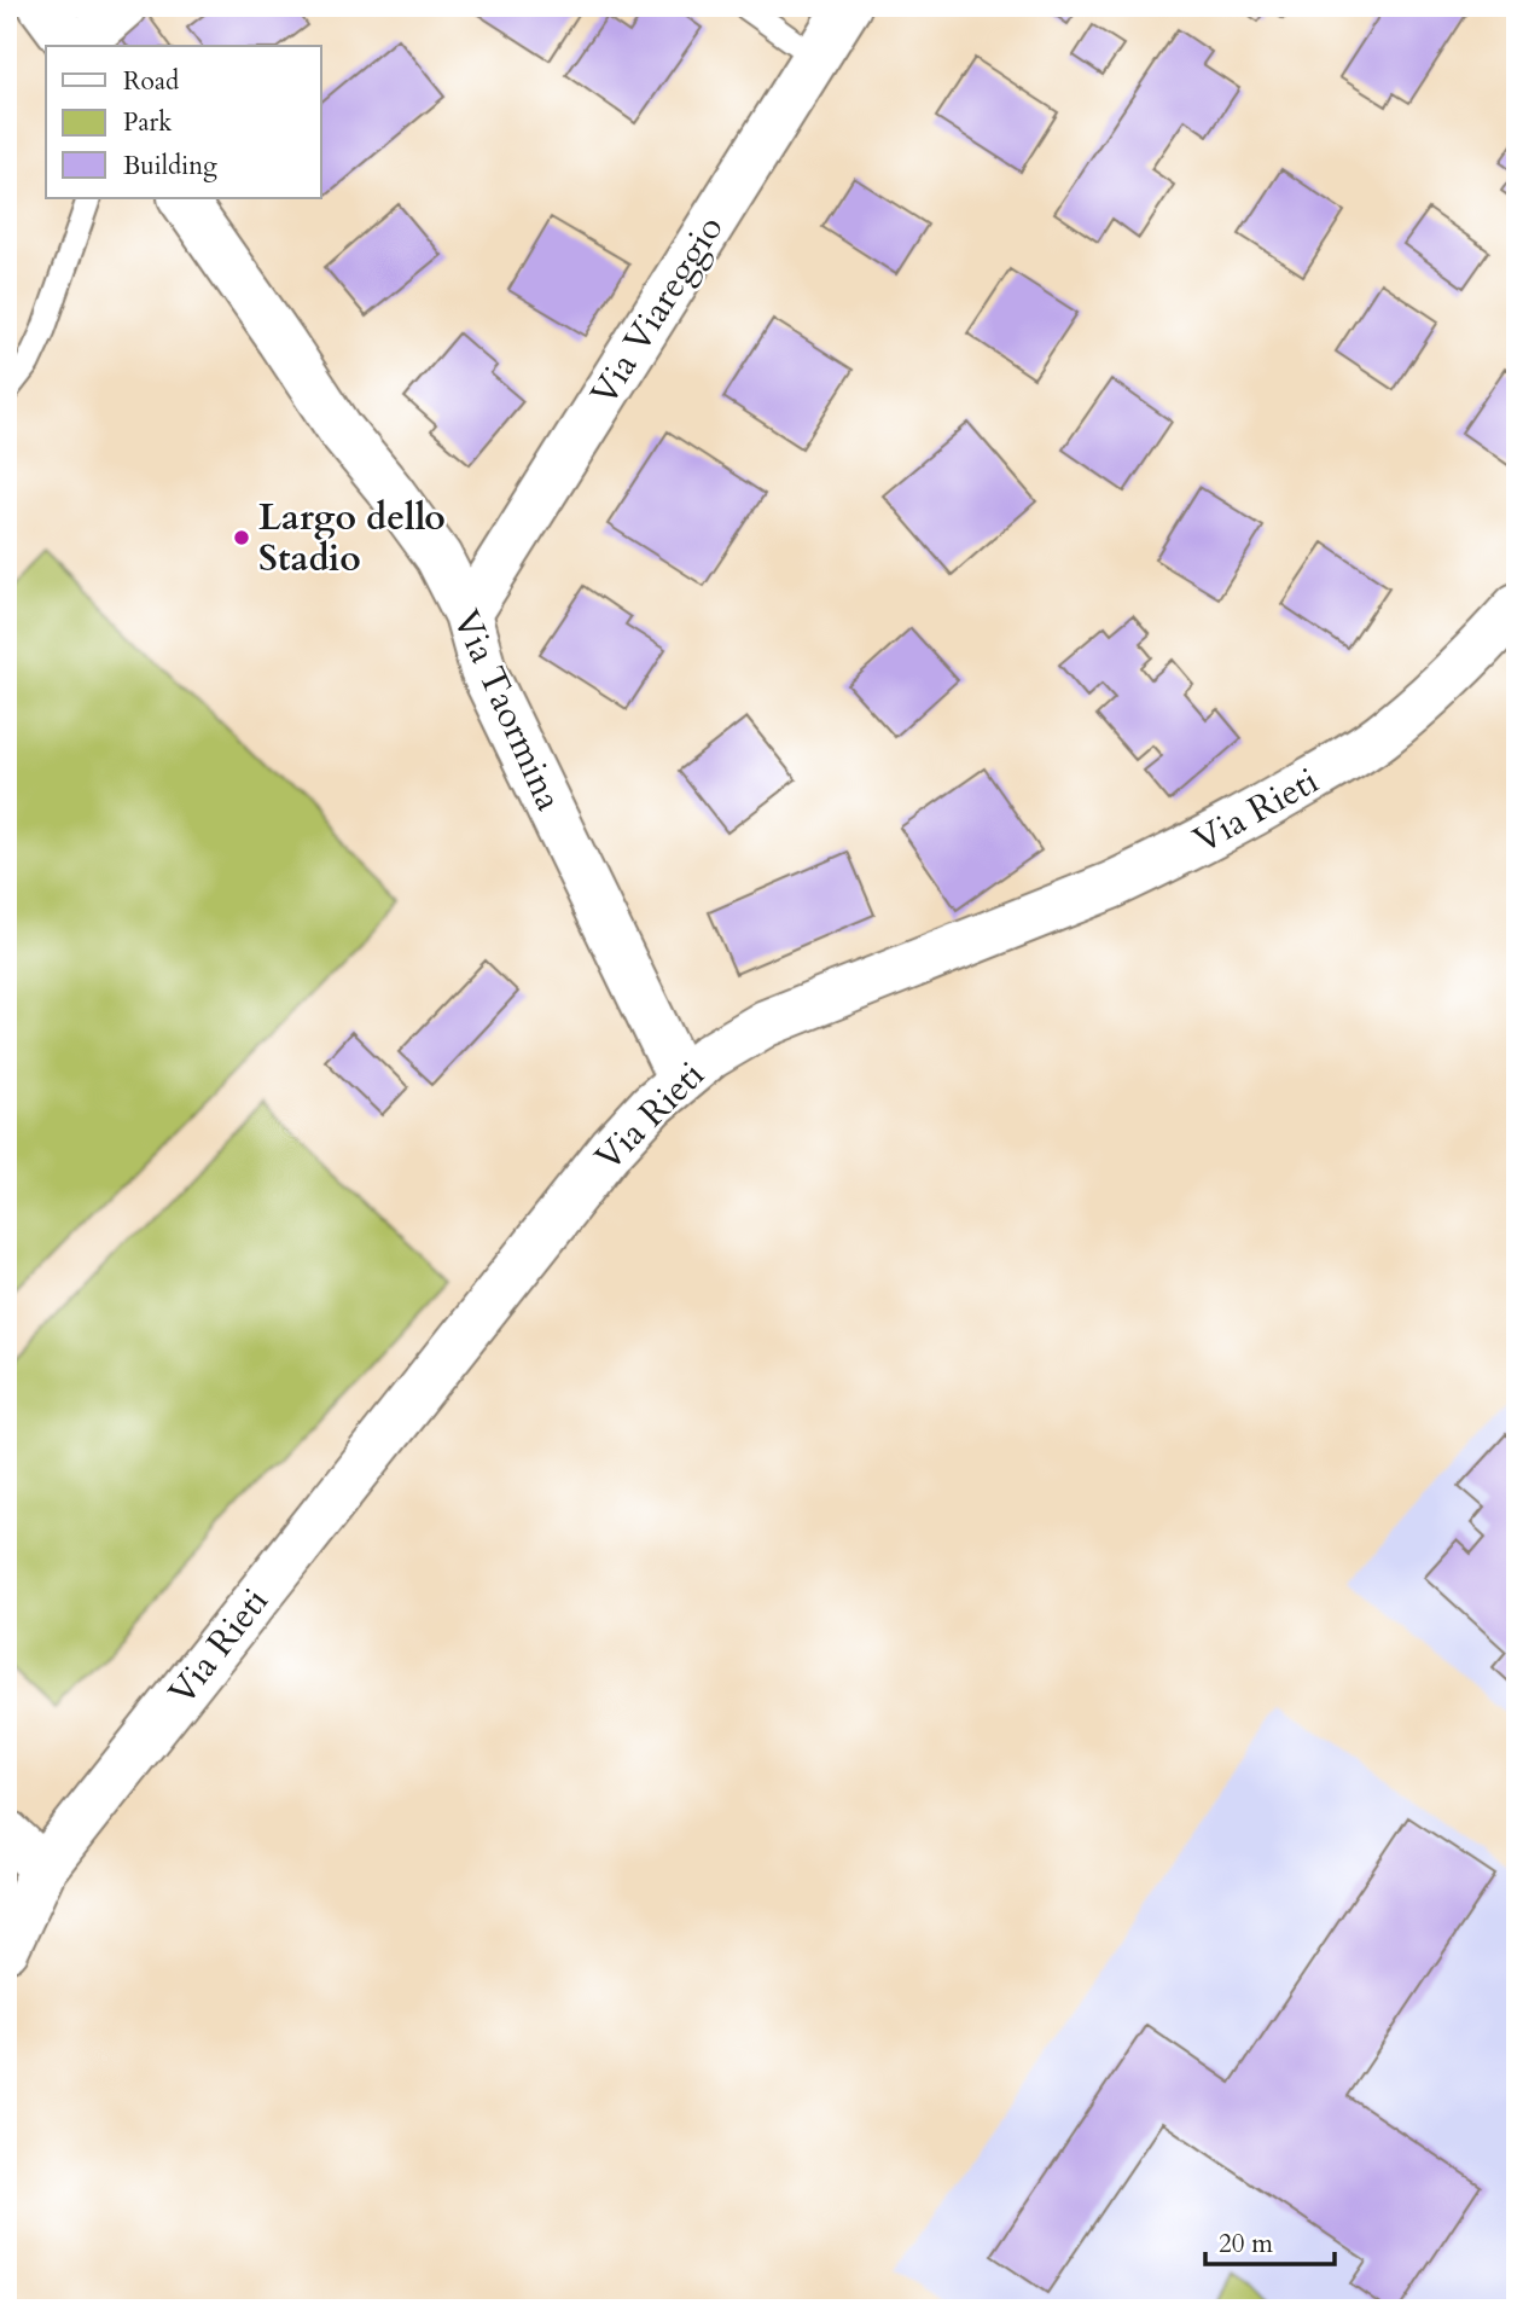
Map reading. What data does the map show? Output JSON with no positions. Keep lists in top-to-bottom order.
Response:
{
  "streets": {
    "street": ["Via Viareggio", "Via Taormina", "Via Rieti"]
  },
  "crossings": [
    ["Via Viareggio", "Via Taormina"],
    ["Via Taormina", "Via Rieti"]
  ],
  "places": ["Largo dello Stadio"],
  "legend": ["Road", "Park", "Building"],
  "scale_bar": "20 m"
}
